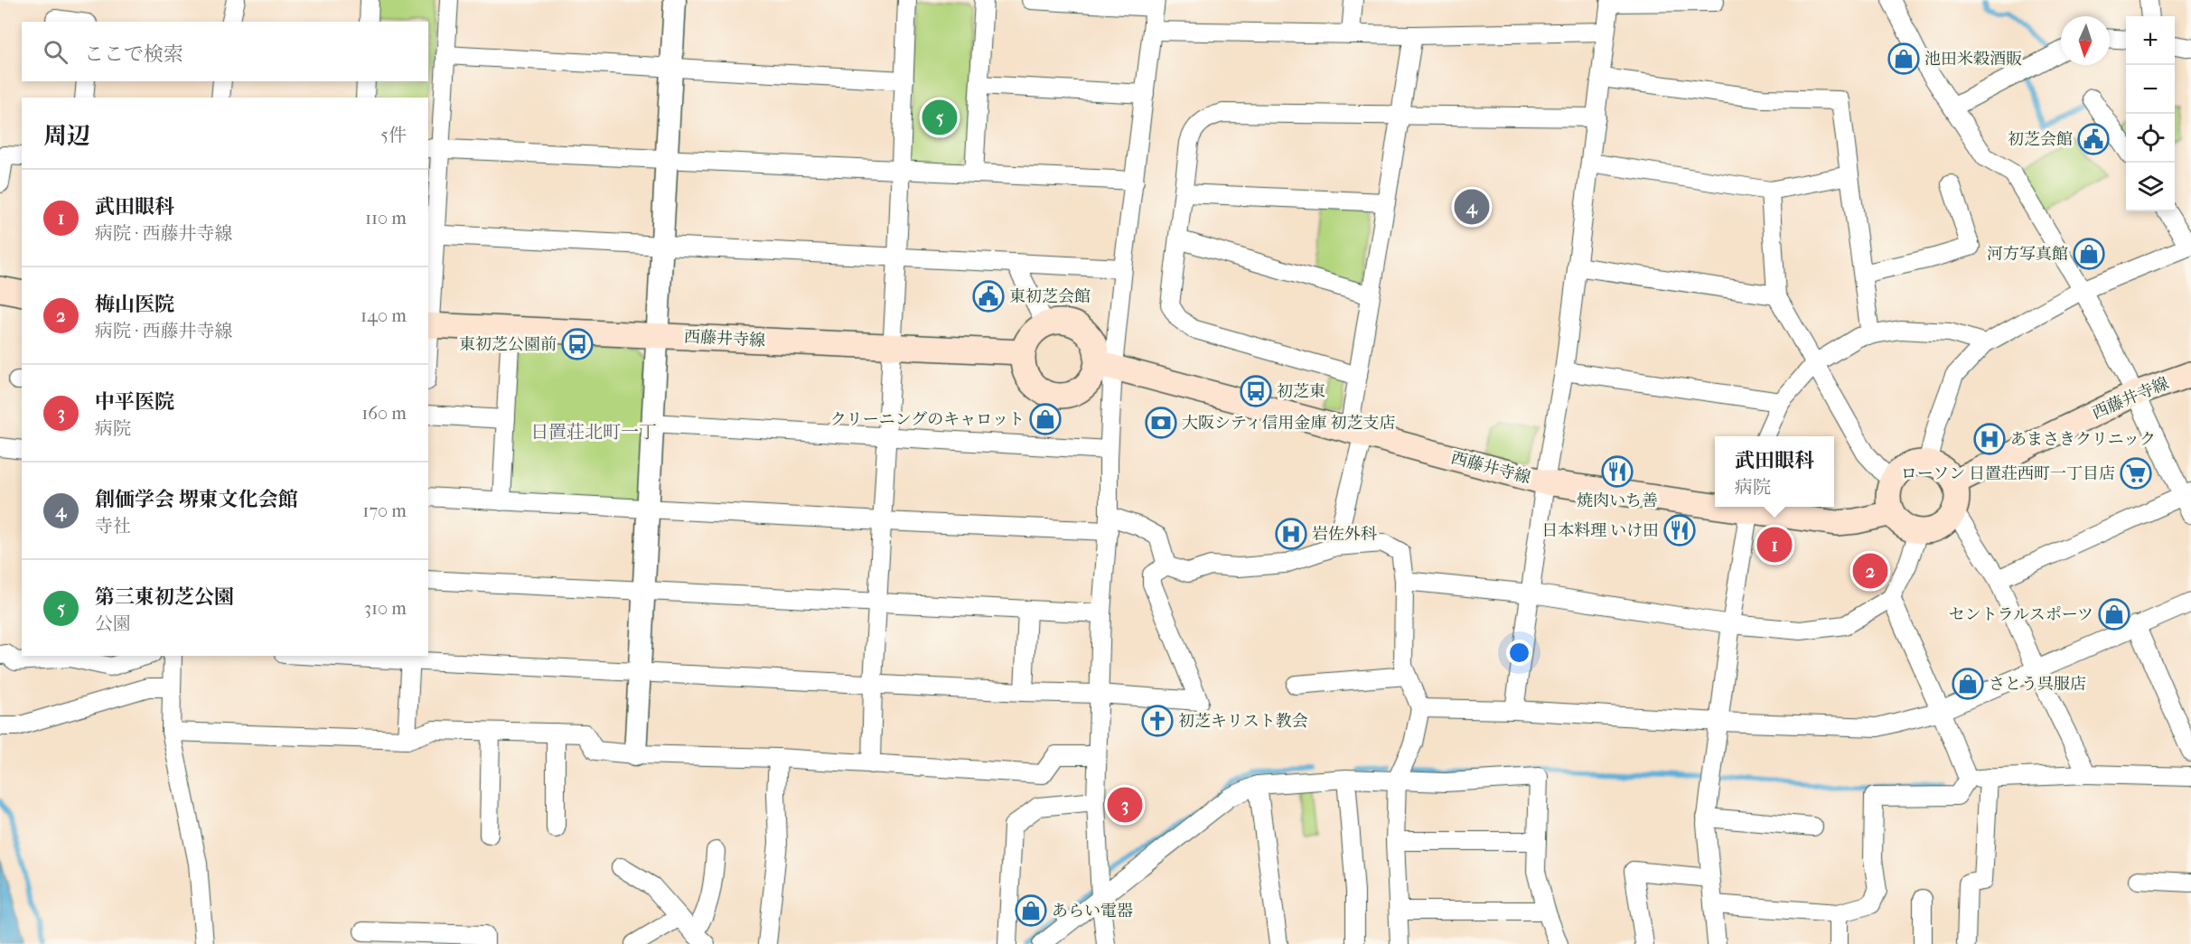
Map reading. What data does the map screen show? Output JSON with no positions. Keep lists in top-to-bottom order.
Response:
{
  "streets": {
    "main road": ["西藤井寺線"]
  },
  "districts": ["日置荘北町一丁"],
  "places": {
    "shop": [
      "池田米穀酒販",
      "河方写真館",
      "クリーニングのキャロット",
      "セントラルスポーツ",
      "さとう呉服店",
      "あらい電器"
    ],
    "public building": ["初芝会館", "東初芝会館"],
    "bus stop": ["東初芝公園前", "初芝東"],
    "bank": ["大阪シティ信用金庫 初芝支店"],
    "hospital": ["あまさきクリニック", "岩佐外科"],
    "restaurant": ["焼肉いち善", "日本料理 いけ田"],
    "supermarket": ["ローソン 日置荘西町一丁目店"],
    "church": ["初芝キリスト教会"]
  },
  "north": "bottom",
  "page": {
    "map_buttons": ["+", "−"],
    "search": "ここで検索",
    "pins": [
      "5",
      "4",
      "1",
      "2",
      "3"
    ],
    "heading": ["周辺", "5件"],
    "list": [
      {
        "mark": "1",
        "name": "武田眼科",
        "note": "病院 · 西藤井寺線",
        "value": "110 m"
      },
      {
        "mark": "2",
        "name": "梅山医院",
        "note": "病院 · 西藤井寺線",
        "value": "140 m"
      },
      {
        "mark": "3",
        "name": "中平医院",
        "note": "病院",
        "value": "160 m"
      },
      {
        "mark": "4",
        "name": "創価学会 堺東文化会館",
        "note": "寺社",
        "value": "170 m"
      },
      {
        "mark": "5",
        "name": "第三東初芝公園",
        "note": "公園",
        "value": "310 m"
      }
    ],
    "popup": ["武田眼科", "病院"]
  }
}
